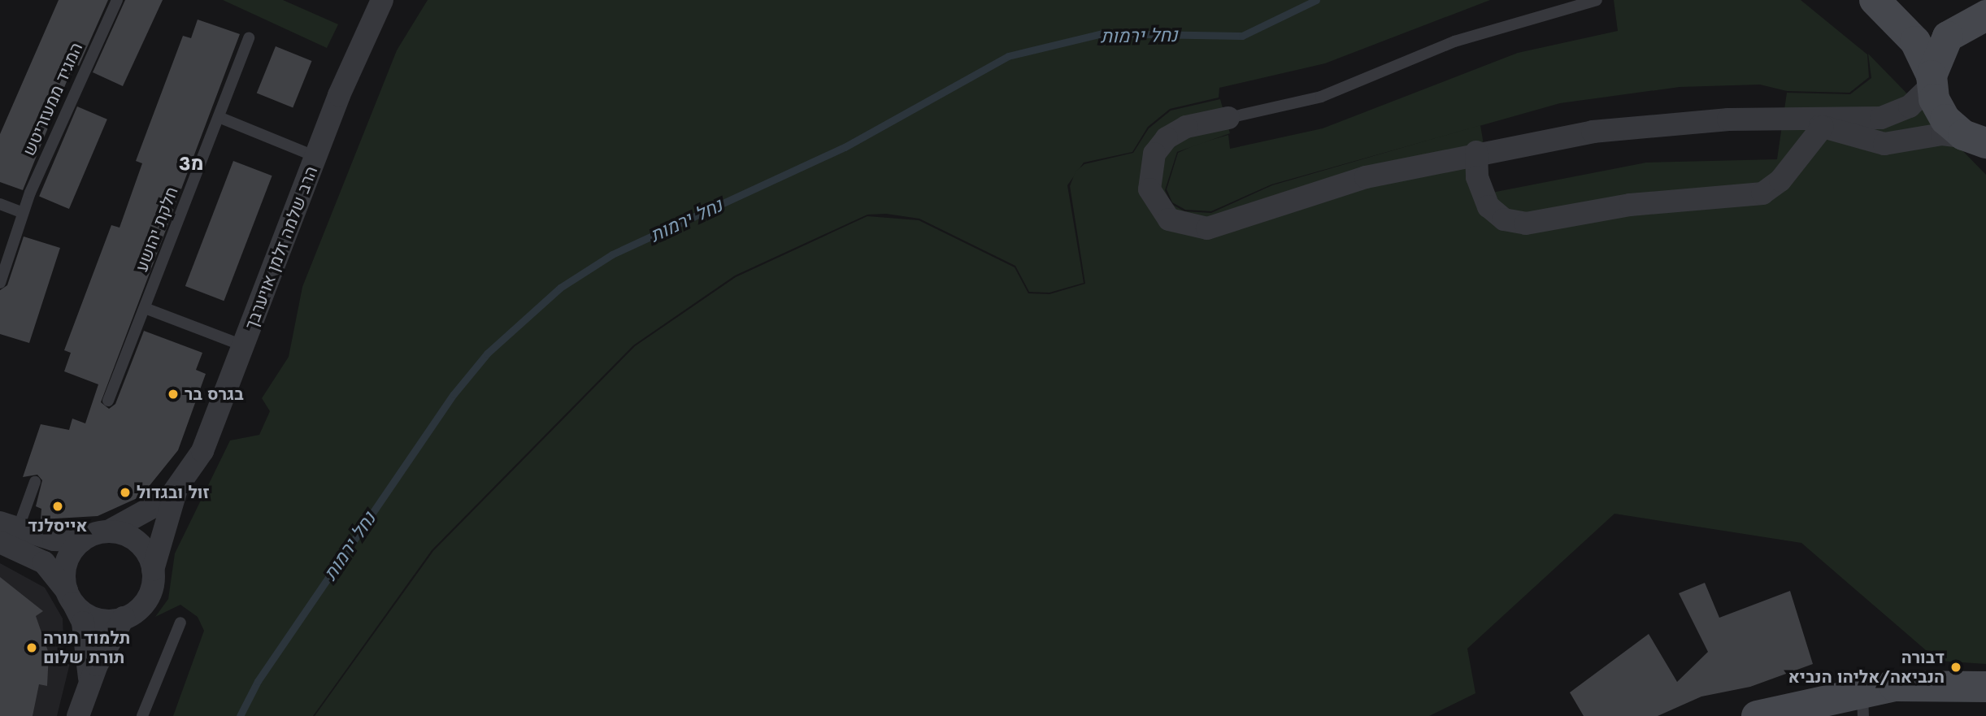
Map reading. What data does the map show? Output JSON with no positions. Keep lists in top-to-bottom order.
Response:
{
  "streets": {
    "street": ["הרב שלמה זלמן אויערבך"],
    "lane": ["המגיד ממעזריטש", "חלקת יהושע"]
  },
  "districts": ["מ3"],
  "water": ["נחל ירמות"],
  "places": [
    "בגרס בר",
    "זול ובגדול",
    "אייסלנד",
    "תלמוד תורה תורת שלום",
    "דבורה הנביאה/אליהו הנביא"
  ]
}
